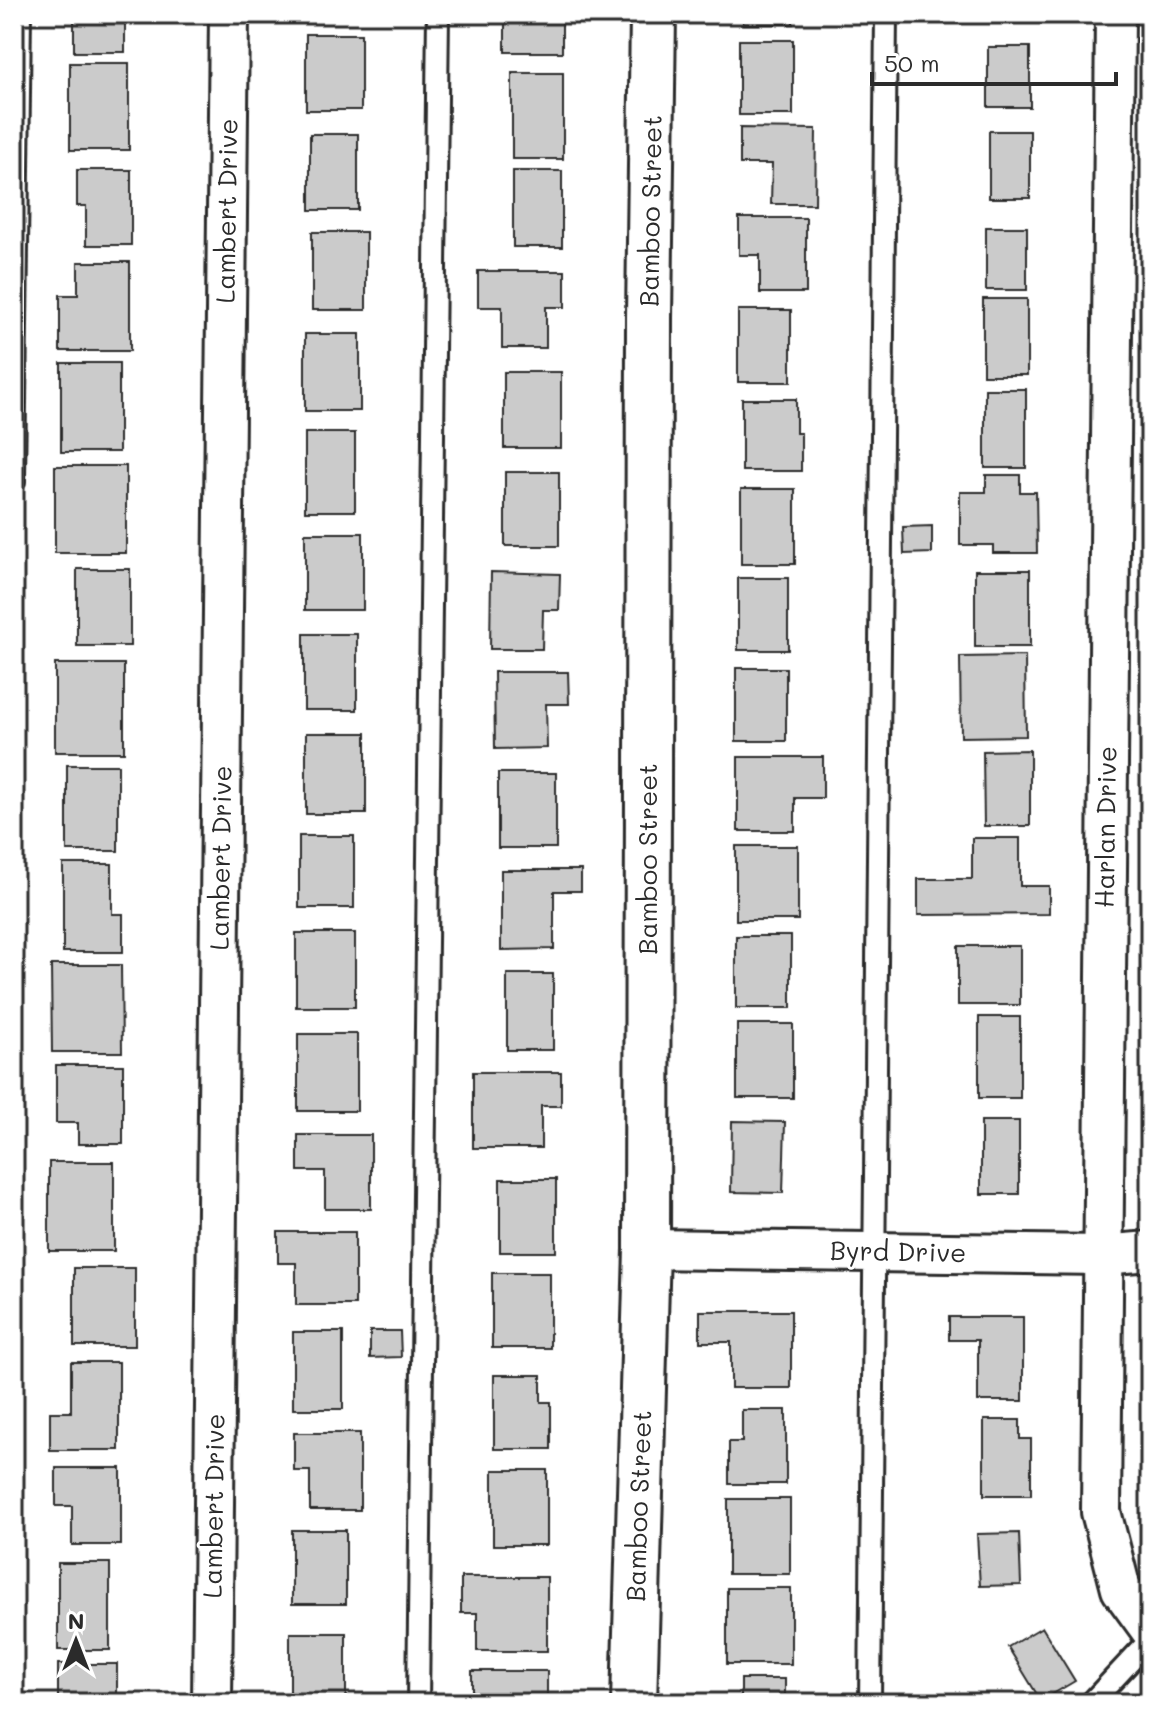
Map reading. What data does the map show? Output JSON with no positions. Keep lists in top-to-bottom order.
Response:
{
  "streets": {
    "street": [
      "Lambert Drive",
      "Bamboo Street",
      "Harlan Drive",
      "Byrd Drive"
    ]
  },
  "crossings": [
    ["Bamboo Street", "Byrd Drive"],
    ["Harlan Drive", "Byrd Drive"]
  ],
  "scale_bar": "50 m",
  "north": "top"
}
